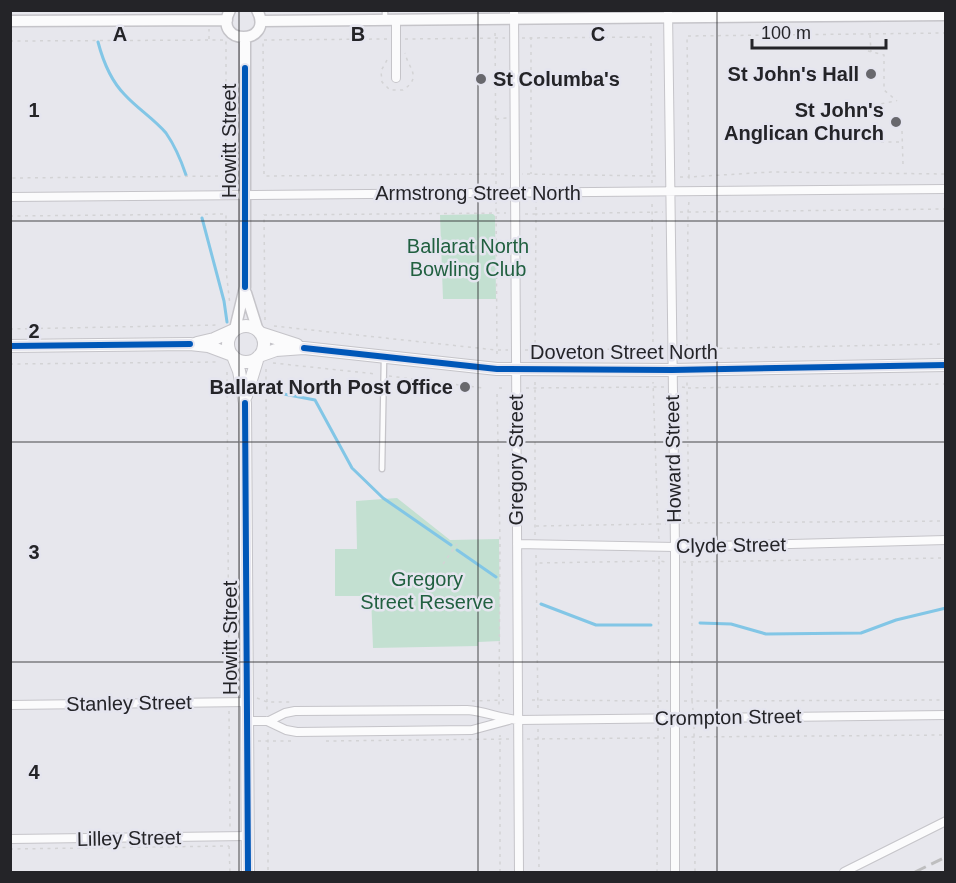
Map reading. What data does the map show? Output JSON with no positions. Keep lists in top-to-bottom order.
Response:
{
  "streets": {
    "main road": ["Howitt Street", "Doveton Street North"],
    "street": [
      "Armstrong Street North",
      "Howard Street",
      "Gregory Street",
      "Clyde Street",
      "Stanley Street",
      "Crompton Street",
      "Lilley Street"
    ]
  },
  "crossings": [
    ["Howitt Street", "Armstrong Street North"],
    ["Howitt Street", "Doveton Street North"],
    ["Howitt Street", "Stanley Street"],
    ["Howitt Street", "Crompton Street"],
    ["Howitt Street", "Lilley Street"],
    ["Armstrong Street North", "Howard Street"],
    ["Armstrong Street North", "Gregory Street"],
    ["Doveton Street North", "Howard Street"],
    ["Doveton Street North", "Gregory Street"],
    ["Howard Street", "Clyde Street"],
    ["Howard Street", "Crompton Street"],
    ["Gregory Street", "Clyde Street"],
    ["Gregory Street", "Crompton Street"]
  ],
  "parks": ["Ballarat North Bowling Club", "Gregory Street Reserve"],
  "places": [
    "St John's Hall",
    "St Columba's",
    "St John's Anglican Church",
    "Ballarat North Post Office"
  ],
  "scale_bar": "100 m",
  "grid": {
    "columns": ["A", "B", "C"],
    "rows": [
      "1",
      "2",
      "3",
      "4"
    ]
  }
}
